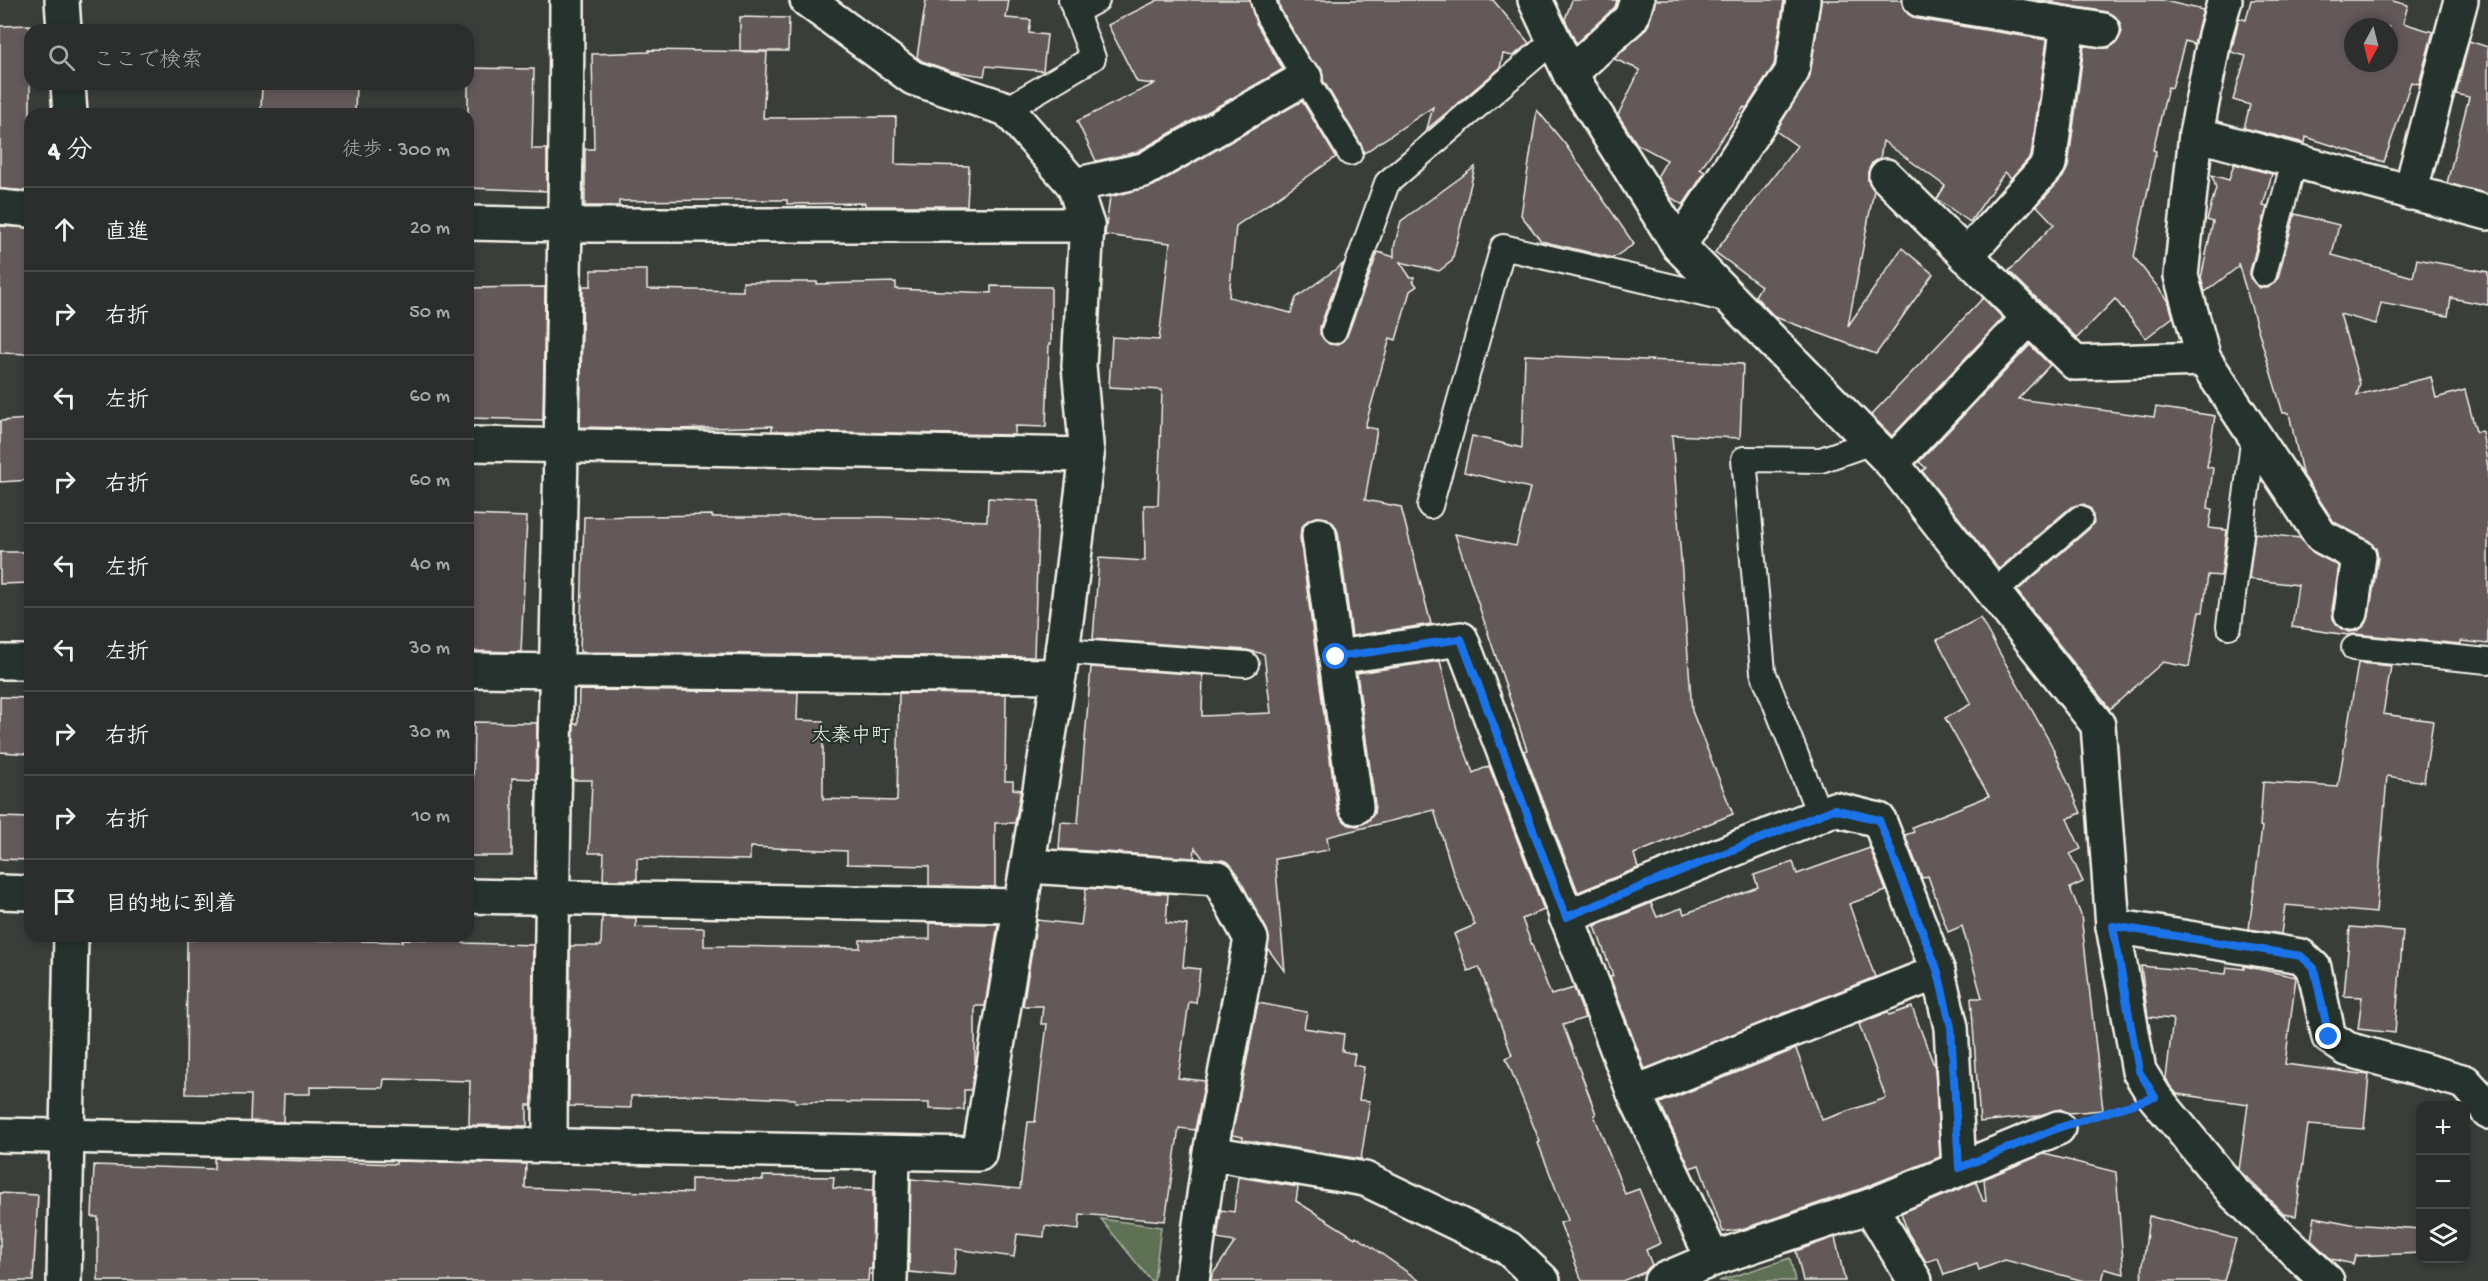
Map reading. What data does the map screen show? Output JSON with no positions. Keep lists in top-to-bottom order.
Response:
{
  "districts": ["太秦中町"],
  "north": "bottom",
  "page": {
    "search": "ここで検索",
    "heading": ["4 分", "徒歩 · 300 m"],
    "list": [
      ["直進", "20 m"],
      ["右折", "50 m"],
      ["左折", "60 m"],
      ["右折", "60 m"],
      ["左折", "40 m"],
      ["左折", "30 m"],
      ["右折", "30 m"],
      ["右折", "10 m"],
      "目的地に到着"
    ],
    "map_buttons": ["+", "−"]
  }
}
